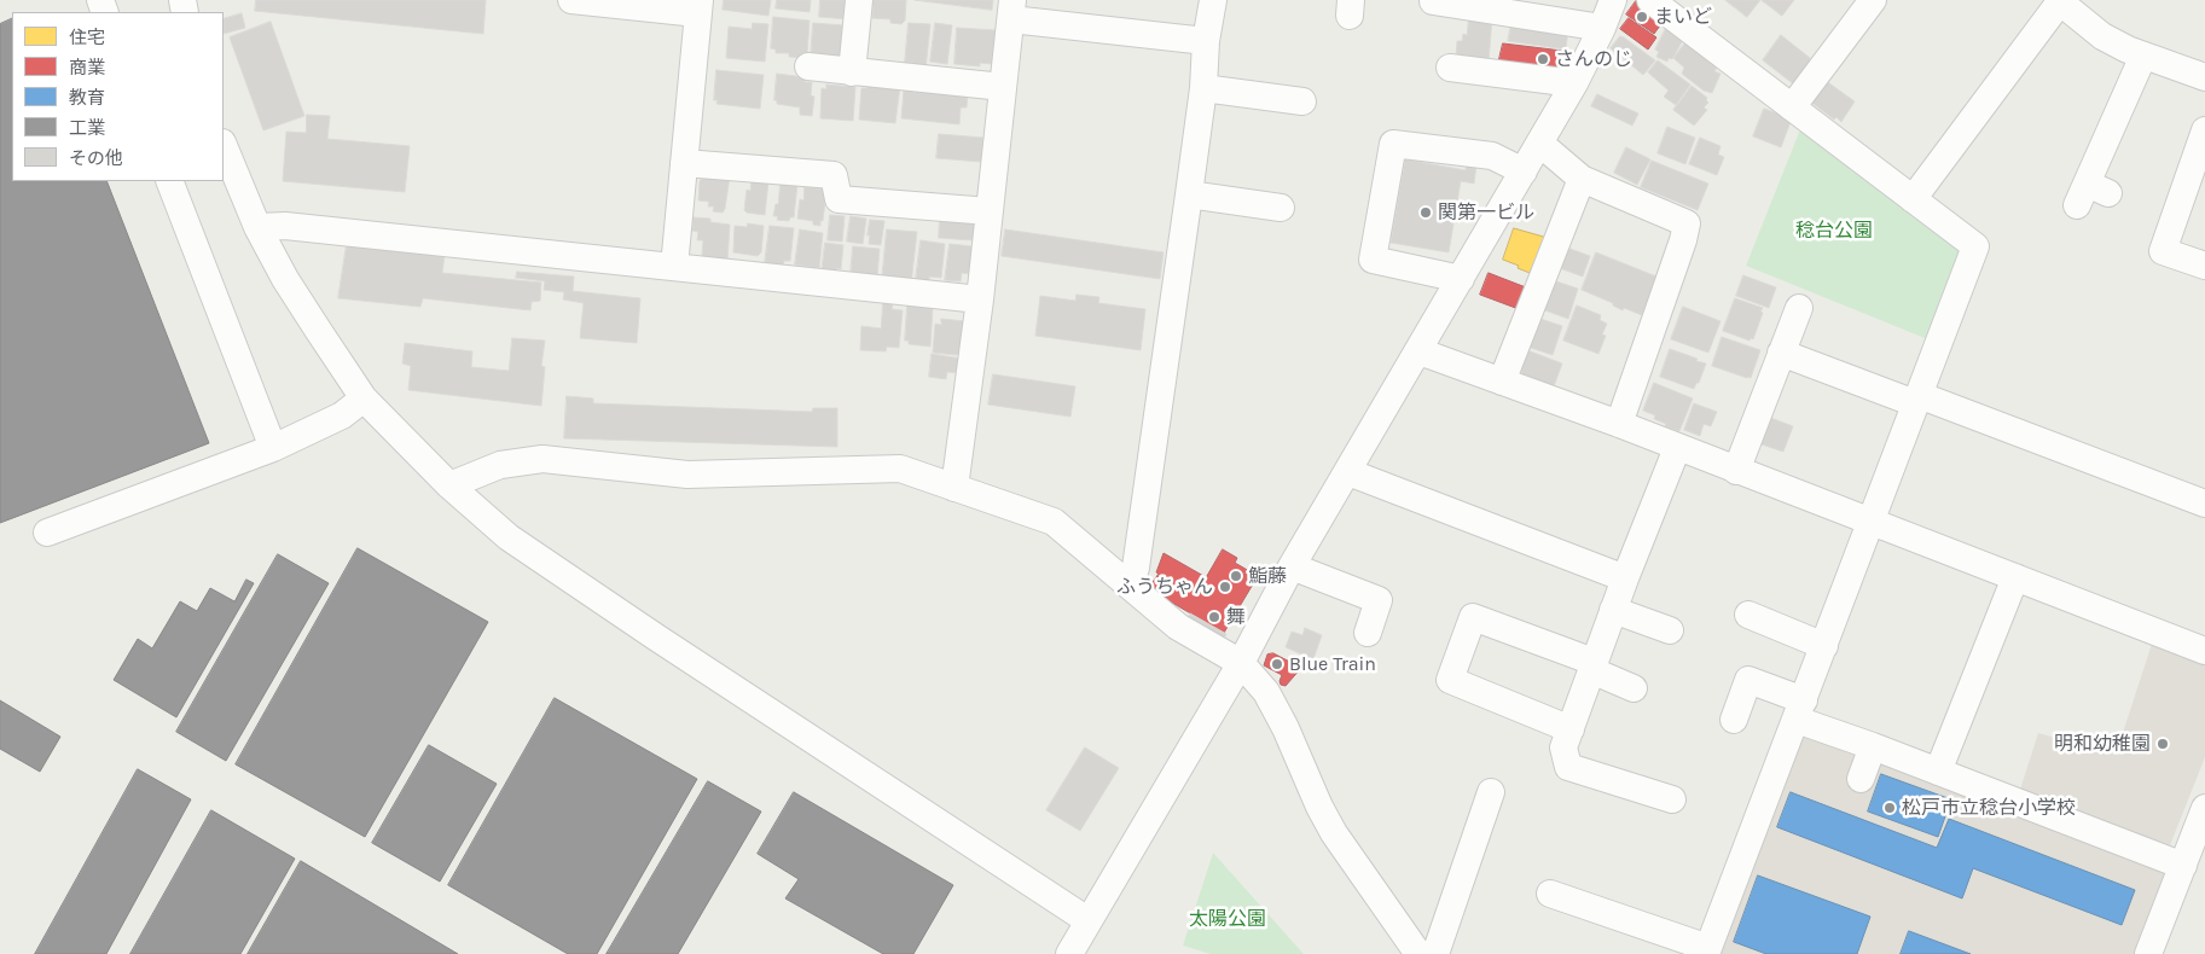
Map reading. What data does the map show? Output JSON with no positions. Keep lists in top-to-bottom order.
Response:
{
  "parks": ["稔台公園", "太陽公園"],
  "places": [
    "まいど",
    "さんのじ",
    "関第一ビル",
    "鮨藤",
    "ふうちゃん",
    "舞",
    "Blue Train",
    "明和幼稚園",
    "松戸市立稔台小学校"
  ],
  "legend": [
    "住宅",
    "商業",
    "教育",
    "工業",
    "その他"
  ]
}
